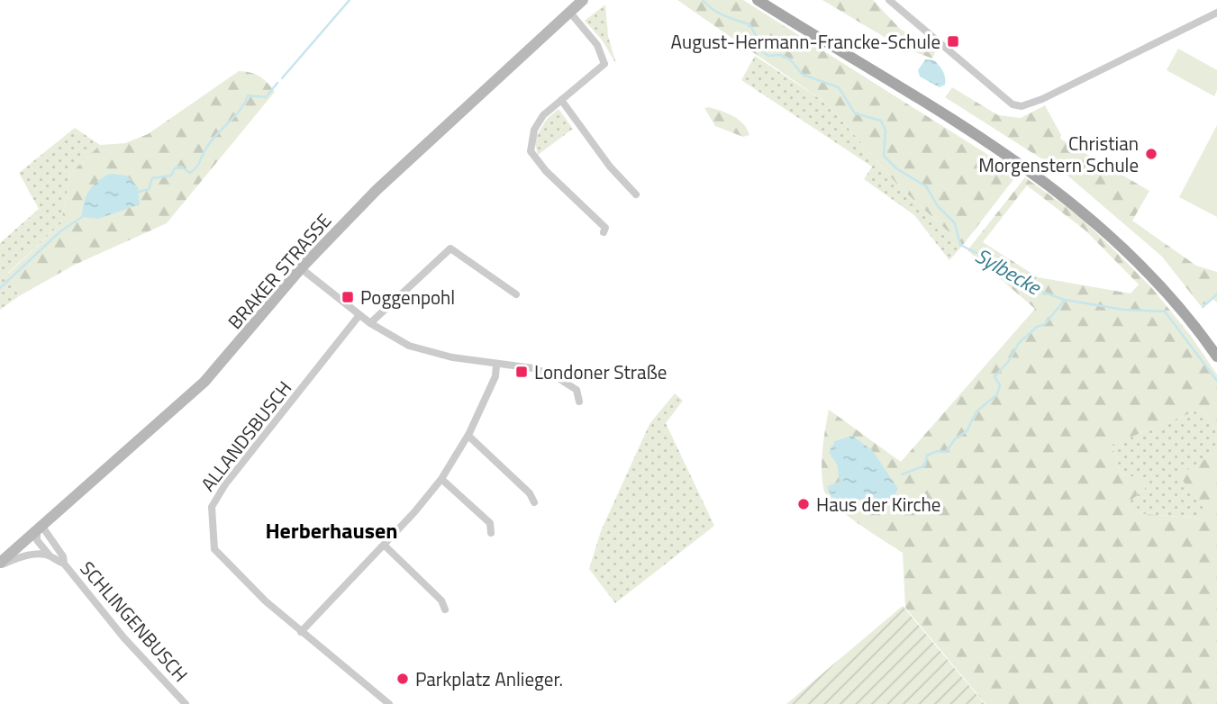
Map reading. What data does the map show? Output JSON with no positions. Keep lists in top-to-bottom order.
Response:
{
  "streets": {
    "street": ["BRAKER STRASSE", "ALLANDSBUSCH", "SCHLINGENBUSCH"]
  },
  "crossings": [
    ["BRAKER STRASSE", "SCHLINGENBUSCH"]
  ],
  "districts": ["Herberhausen"],
  "water": ["Sylbecke"],
  "places": {
    "transit": ["August-Hermann-Francke-Schule", "Poggenpohl", "Londoner Straße"],
    "other": ["Christian Morgenstern Schule", "Haus der Kirche", "Parkplatz Anlieger."]
  }
}
